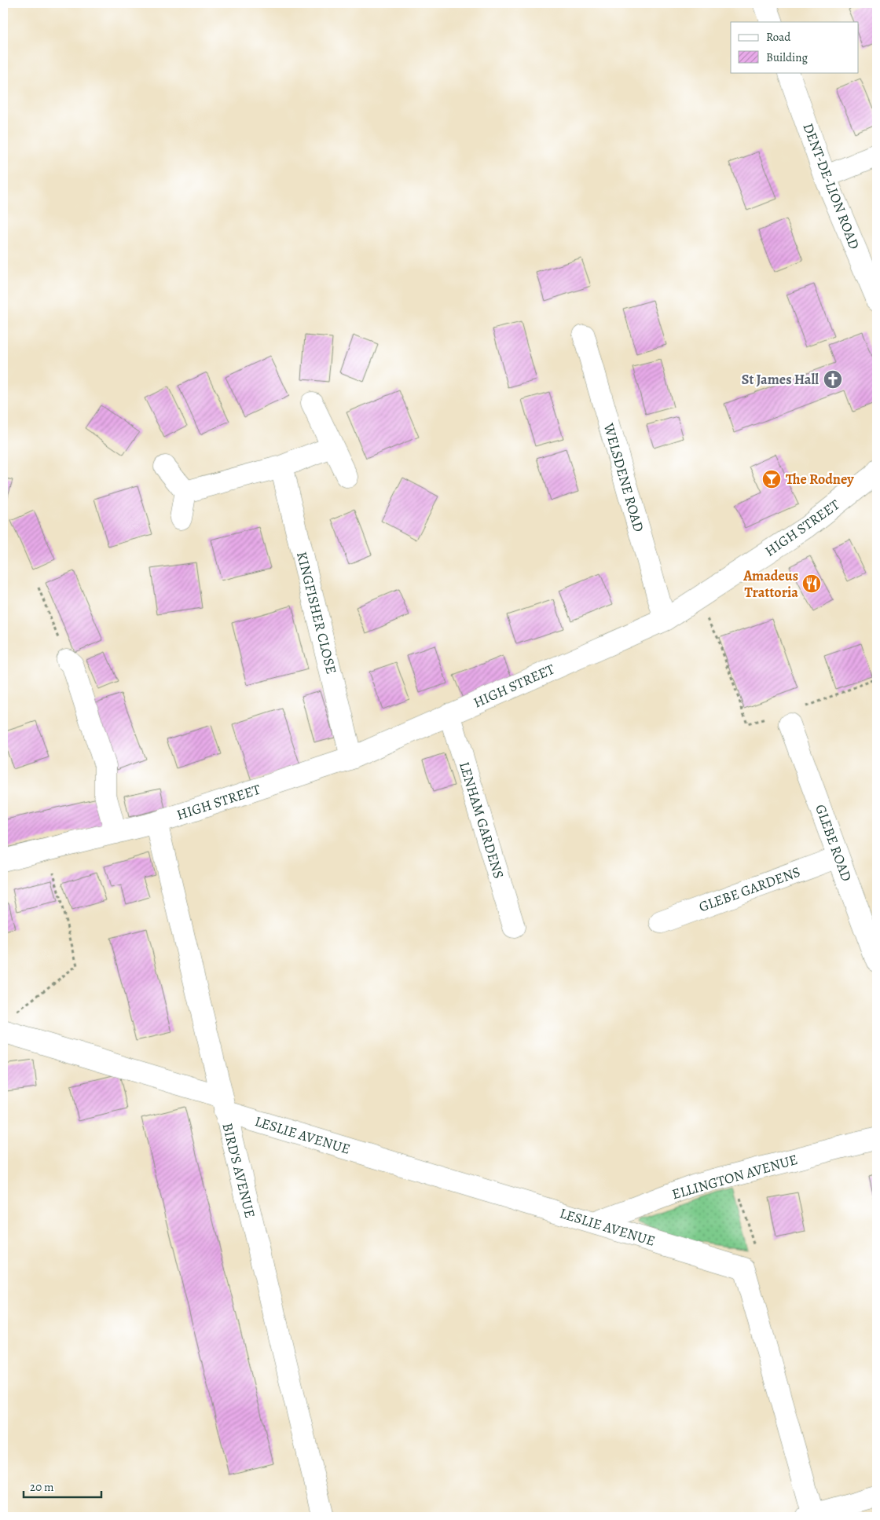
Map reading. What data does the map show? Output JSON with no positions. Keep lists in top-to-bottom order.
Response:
{
  "streets": {
    "street": [
      "DENT-DE-LION ROAD",
      "WELSDENE ROAD",
      "HIGH STREET",
      "KINGFISHER CLOSE",
      "LENHAM GARDENS",
      "GLEBE ROAD",
      "GLEBE GARDENS",
      "LESLIE AVENUE",
      "BIRD'S AVENUE",
      "ELLINGTON AVENUE"
    ]
  },
  "crossings": [
    ["WELSDENE ROAD", "HIGH STREET"],
    ["HIGH STREET", "KINGFISHER CLOSE"],
    ["HIGH STREET", "LENHAM GARDENS"],
    ["HIGH STREET", "BIRD'S AVENUE"],
    ["GLEBE ROAD", "GLEBE GARDENS"],
    ["LESLIE AVENUE", "BIRD'S AVENUE"],
    ["LESLIE AVENUE", "ELLINGTON AVENUE"]
  ],
  "places": {
    "church": ["St James Hall"],
    "bar": ["The Rodney"],
    "restaurant": ["Amadeus Trattoria"]
  },
  "legend": ["Road", "Building"],
  "scale_bar": "20 m"
}
